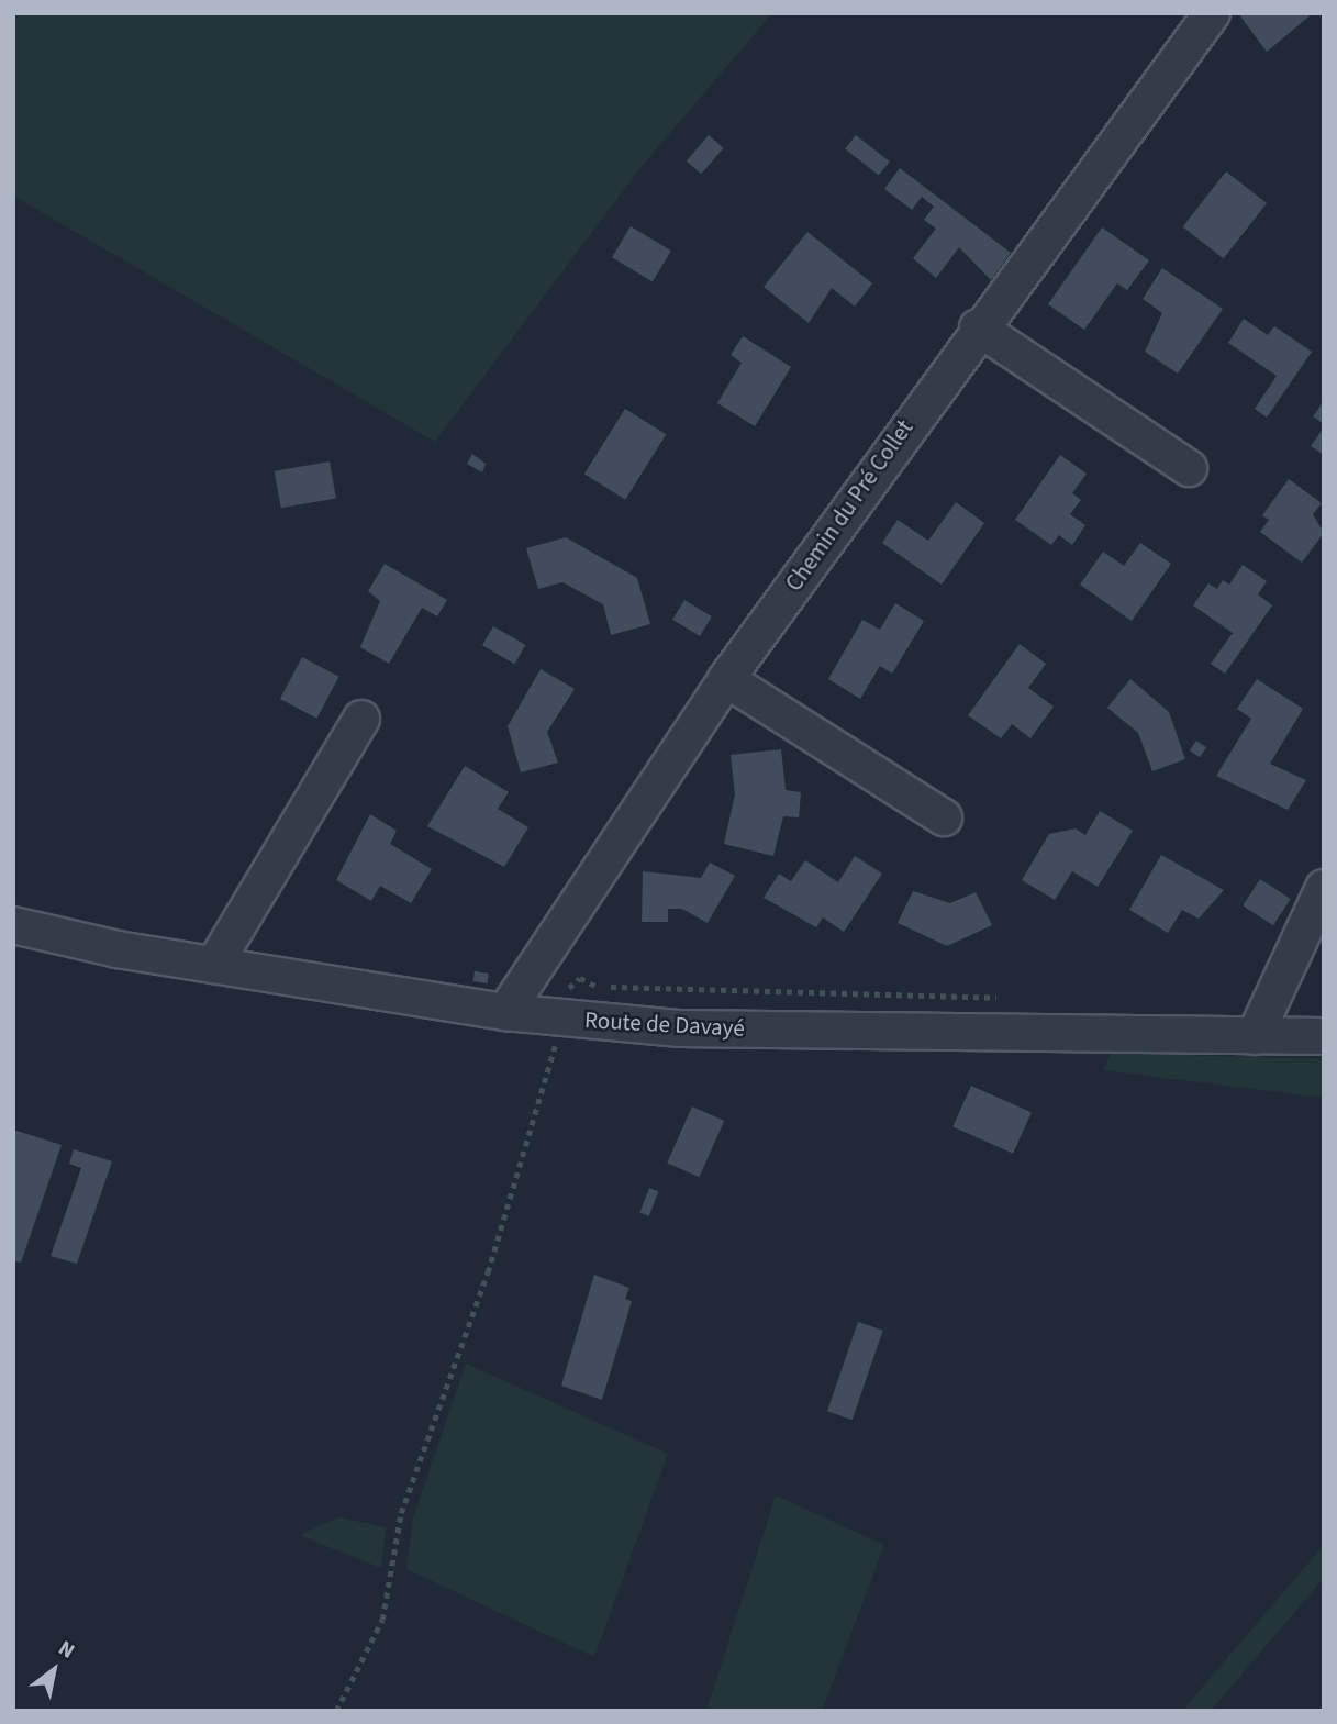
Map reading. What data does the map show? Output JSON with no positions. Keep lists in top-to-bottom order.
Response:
{
  "streets": {
    "street": ["Chemin du Pré Collet", "Route de Davayé"]
  },
  "crossings": [
    ["Chemin du Pré Collet", "Route de Davayé"]
  ],
  "north": "top right"
}
